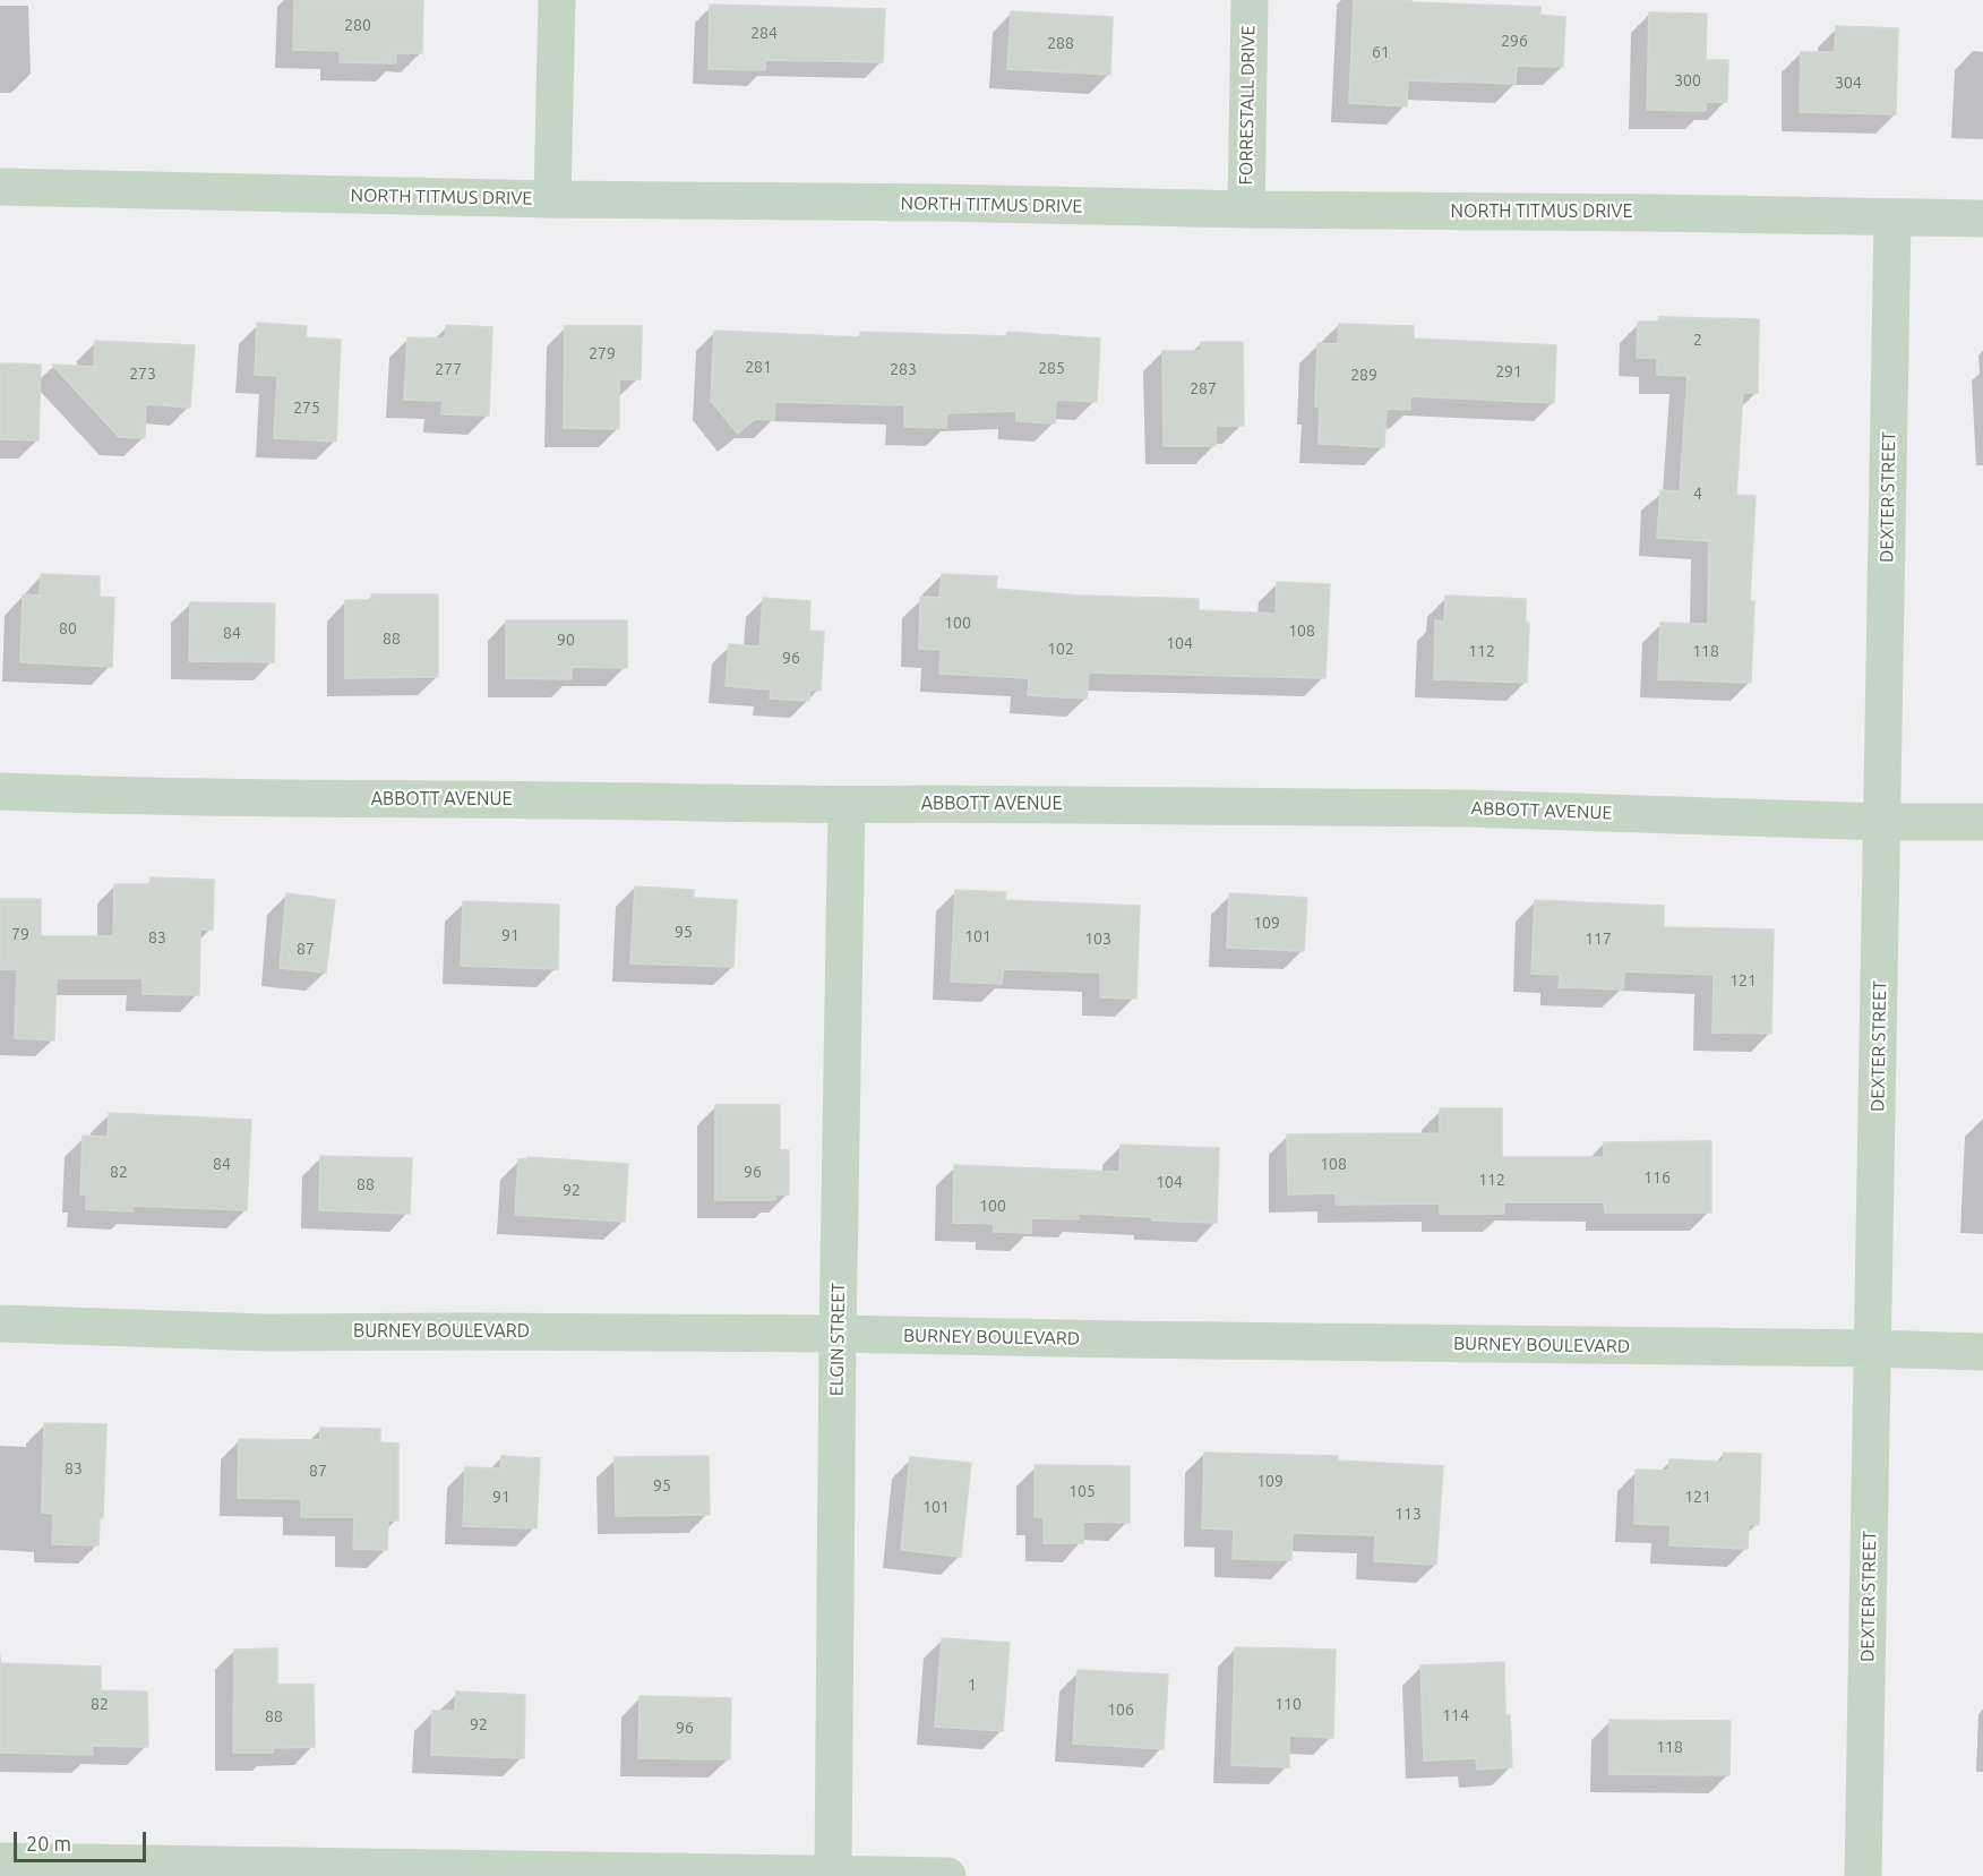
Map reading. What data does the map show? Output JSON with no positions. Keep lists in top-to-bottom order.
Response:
{
  "streets": {
    "street": [
      "FORRESTALL DRIVE",
      "NORTH TITMUS DRIVE",
      "DEXTER STREET",
      "ABBOTT AVENUE",
      "BURNEY BOULEVARD",
      "ELGIN STREET"
    ]
  },
  "crossings": [
    ["FORRESTALL DRIVE", "NORTH TITMUS DRIVE"],
    ["NORTH TITMUS DRIVE", "DEXTER STREET"],
    ["DEXTER STREET", "ABBOTT AVENUE"],
    ["DEXTER STREET", "BURNEY BOULEVARD"],
    ["ABBOTT AVENUE", "ELGIN STREET"],
    ["BURNEY BOULEVARD", "ELGIN STREET"]
  ],
  "house_numbers": [
    "280",
    "284",
    "296",
    "288",
    "61",
    "300",
    "304",
    "2",
    "279",
    "281",
    "285",
    "277",
    "283",
    "291",
    "273",
    "289",
    "287",
    "275",
    "4",
    "100",
    "80",
    "108",
    "84",
    "88",
    "90",
    "104",
    "102",
    "112",
    "118",
    "96",
    "109",
    "95",
    "79",
    "91",
    "101",
    "83",
    "103",
    "117",
    "87",
    "121",
    "84",
    "108",
    "82",
    "96",
    "116",
    "112",
    "104",
    "88",
    "92",
    "100",
    "83",
    "87",
    "109",
    "95",
    "105",
    "91",
    "121",
    "101",
    "113",
    "1",
    "82",
    "110",
    "106",
    "114",
    "88",
    "92",
    "96",
    "118"
  ],
  "scale_bar": "20 m"
}
